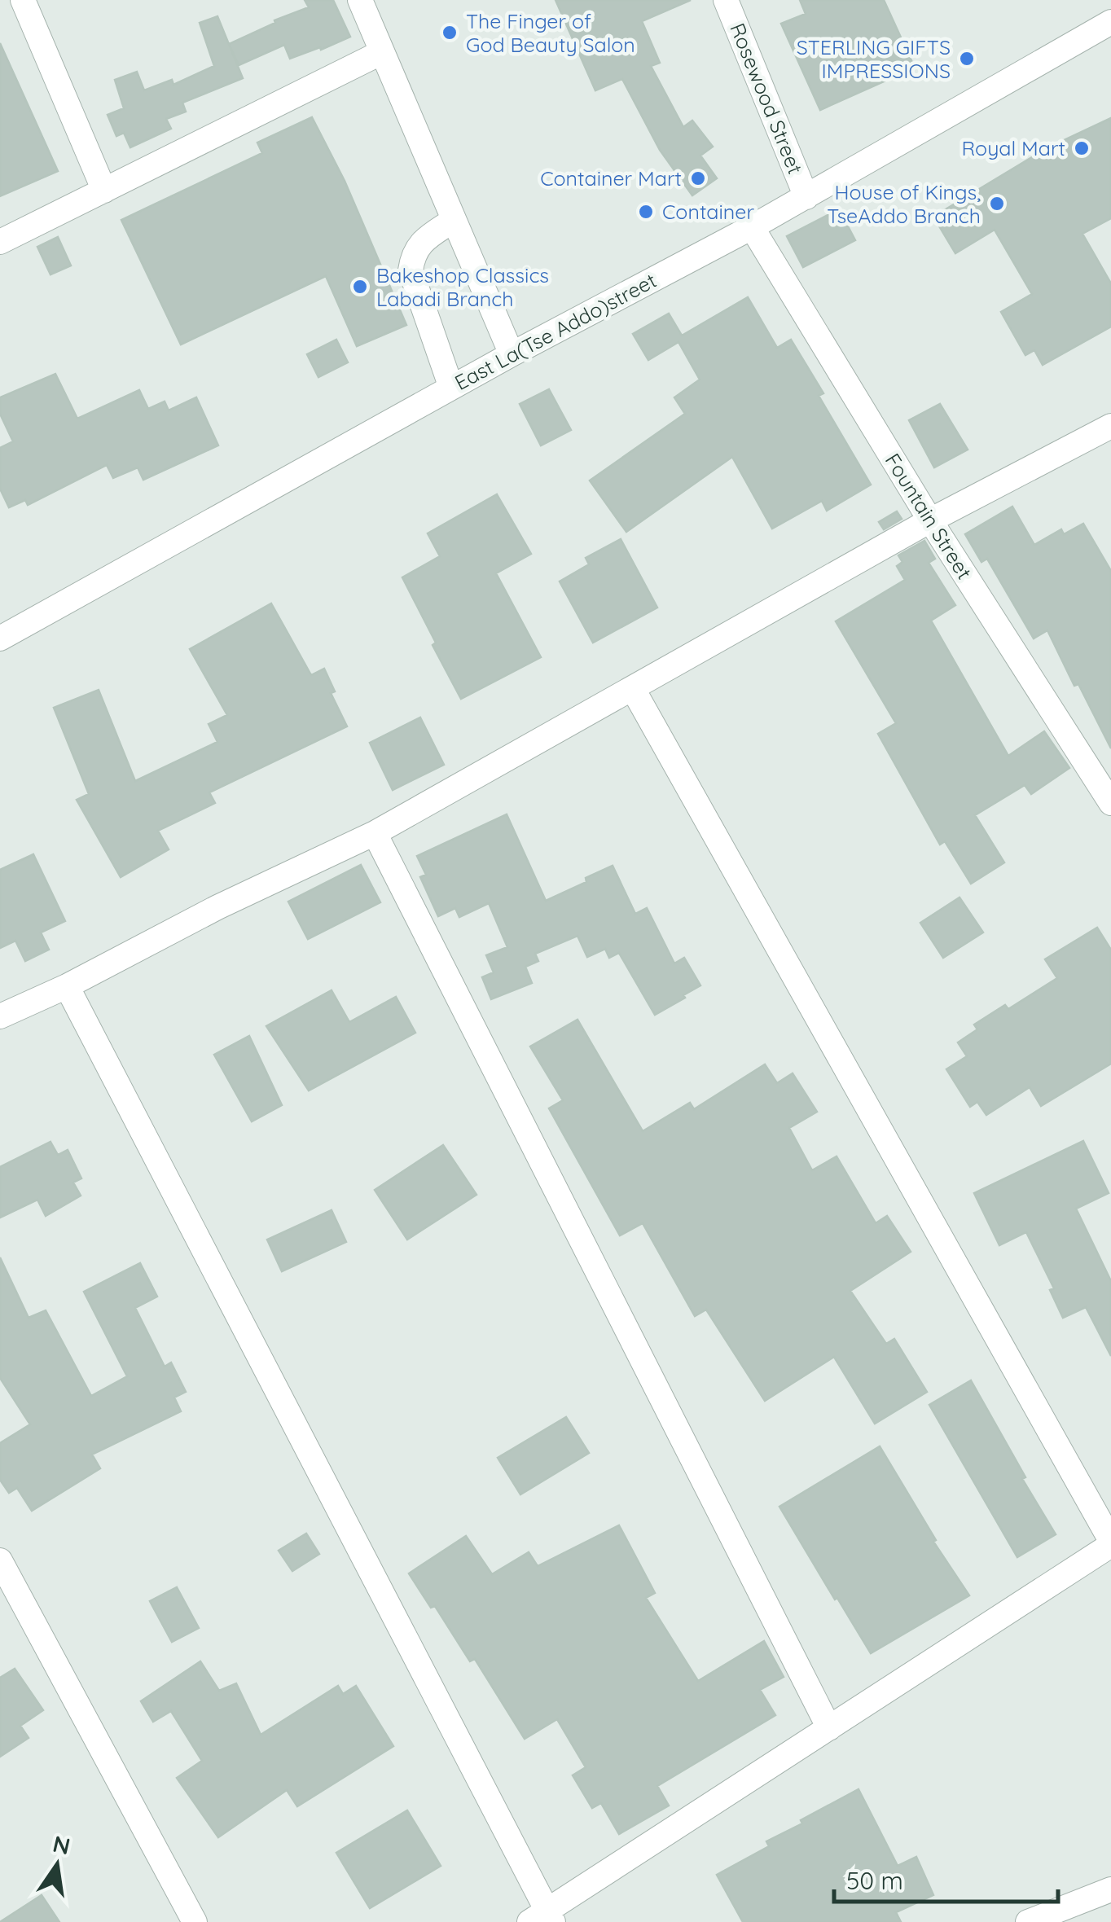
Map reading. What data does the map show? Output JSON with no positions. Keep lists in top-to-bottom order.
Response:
{
  "streets": {
    "street": ["Rosewood Street", "East La(Tse Addo)street", "Fountain Street"]
  },
  "crossings": [
    ["Rosewood Street", "East La(Tse Addo)street"],
    ["East La(Tse Addo)street", "Fountain Street"]
  ],
  "places": [
    "The Finger of God Beauty Salon",
    "STERLING GIFTS IMPRESSIONS",
    "Royal Mart",
    "Container Mart",
    "House of Kings, TseAddo Branch",
    "Container",
    "Bakeshop Classics Labadi Branch"
  ],
  "scale_bar": "50 m",
  "north": "top"
}
